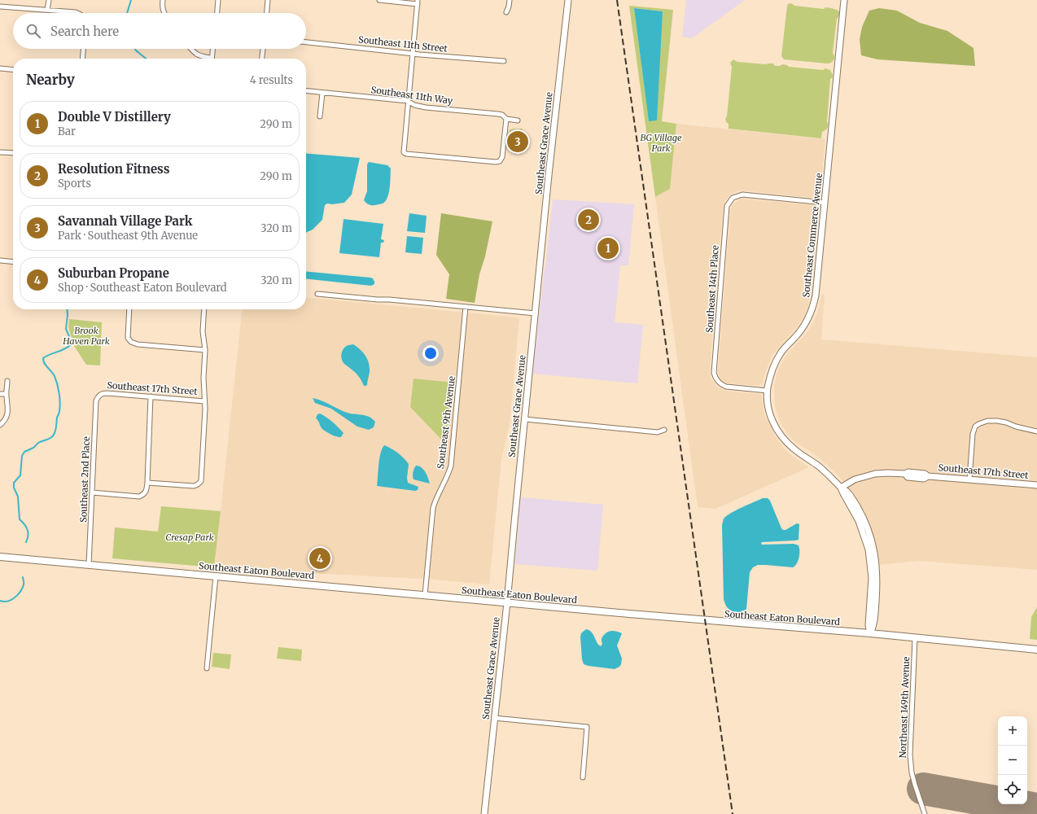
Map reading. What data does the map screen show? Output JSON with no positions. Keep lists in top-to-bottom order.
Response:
{
  "streets": {
    "main road": ["Southeast Eaton Boulevard"],
    "street": [
      "Southeast 11th Street",
      "Southeast 11th Way",
      "Southeast Grace Avenue",
      "Southeast Commerce Avenue",
      "Southeast 14th Place",
      "Southeast 17th Street",
      "Southeast 9th Avenue",
      "Southeast 2nd Place",
      "Northeast 149th Avenue"
    ]
  },
  "crossings": [
    ["Southeast Grace Avenue", "Southeast Eaton Boulevard"],
    ["Southeast Commerce Avenue", "Southeast 14th Place"],
    ["Southeast Commerce Avenue", "Southeast 17th Street"],
    ["Southeast Commerce Avenue", "Southeast Eaton Boulevard"],
    ["Southeast 17th Street", "Southeast 2nd Place"],
    ["Southeast 9th Avenue", "Southeast Eaton Boulevard"],
    ["Southeast 2nd Place", "Southeast Eaton Boulevard"],
    ["Southeast Eaton Boulevard", "Northeast 149th Avenue"]
  ],
  "parks": ["BG Village Park", "Brook Haven Park", "Cresap Park"],
  "page": {
    "search": "Search here",
    "heading": ["Nearby", "4 results"],
    "list": [
      {
        "mark": "1",
        "name": "Double V Distillery",
        "note": "Bar",
        "value": "290 m"
      },
      {
        "mark": "2",
        "name": "Resolution Fitness",
        "note": "Sports",
        "value": "290 m"
      },
      {
        "mark": "3",
        "name": "Savannah Village Park",
        "note": "Park · Southeast 9th Avenue",
        "value": "320 m"
      },
      {
        "mark": "4",
        "name": "Suburban Propane",
        "note": "Shop · Southeast Eaton Boulevard",
        "value": "320 m"
      }
    ],
    "pins": [
      "3",
      "2",
      "1",
      "4"
    ],
    "map_buttons": ["+", "−"]
  }
}
